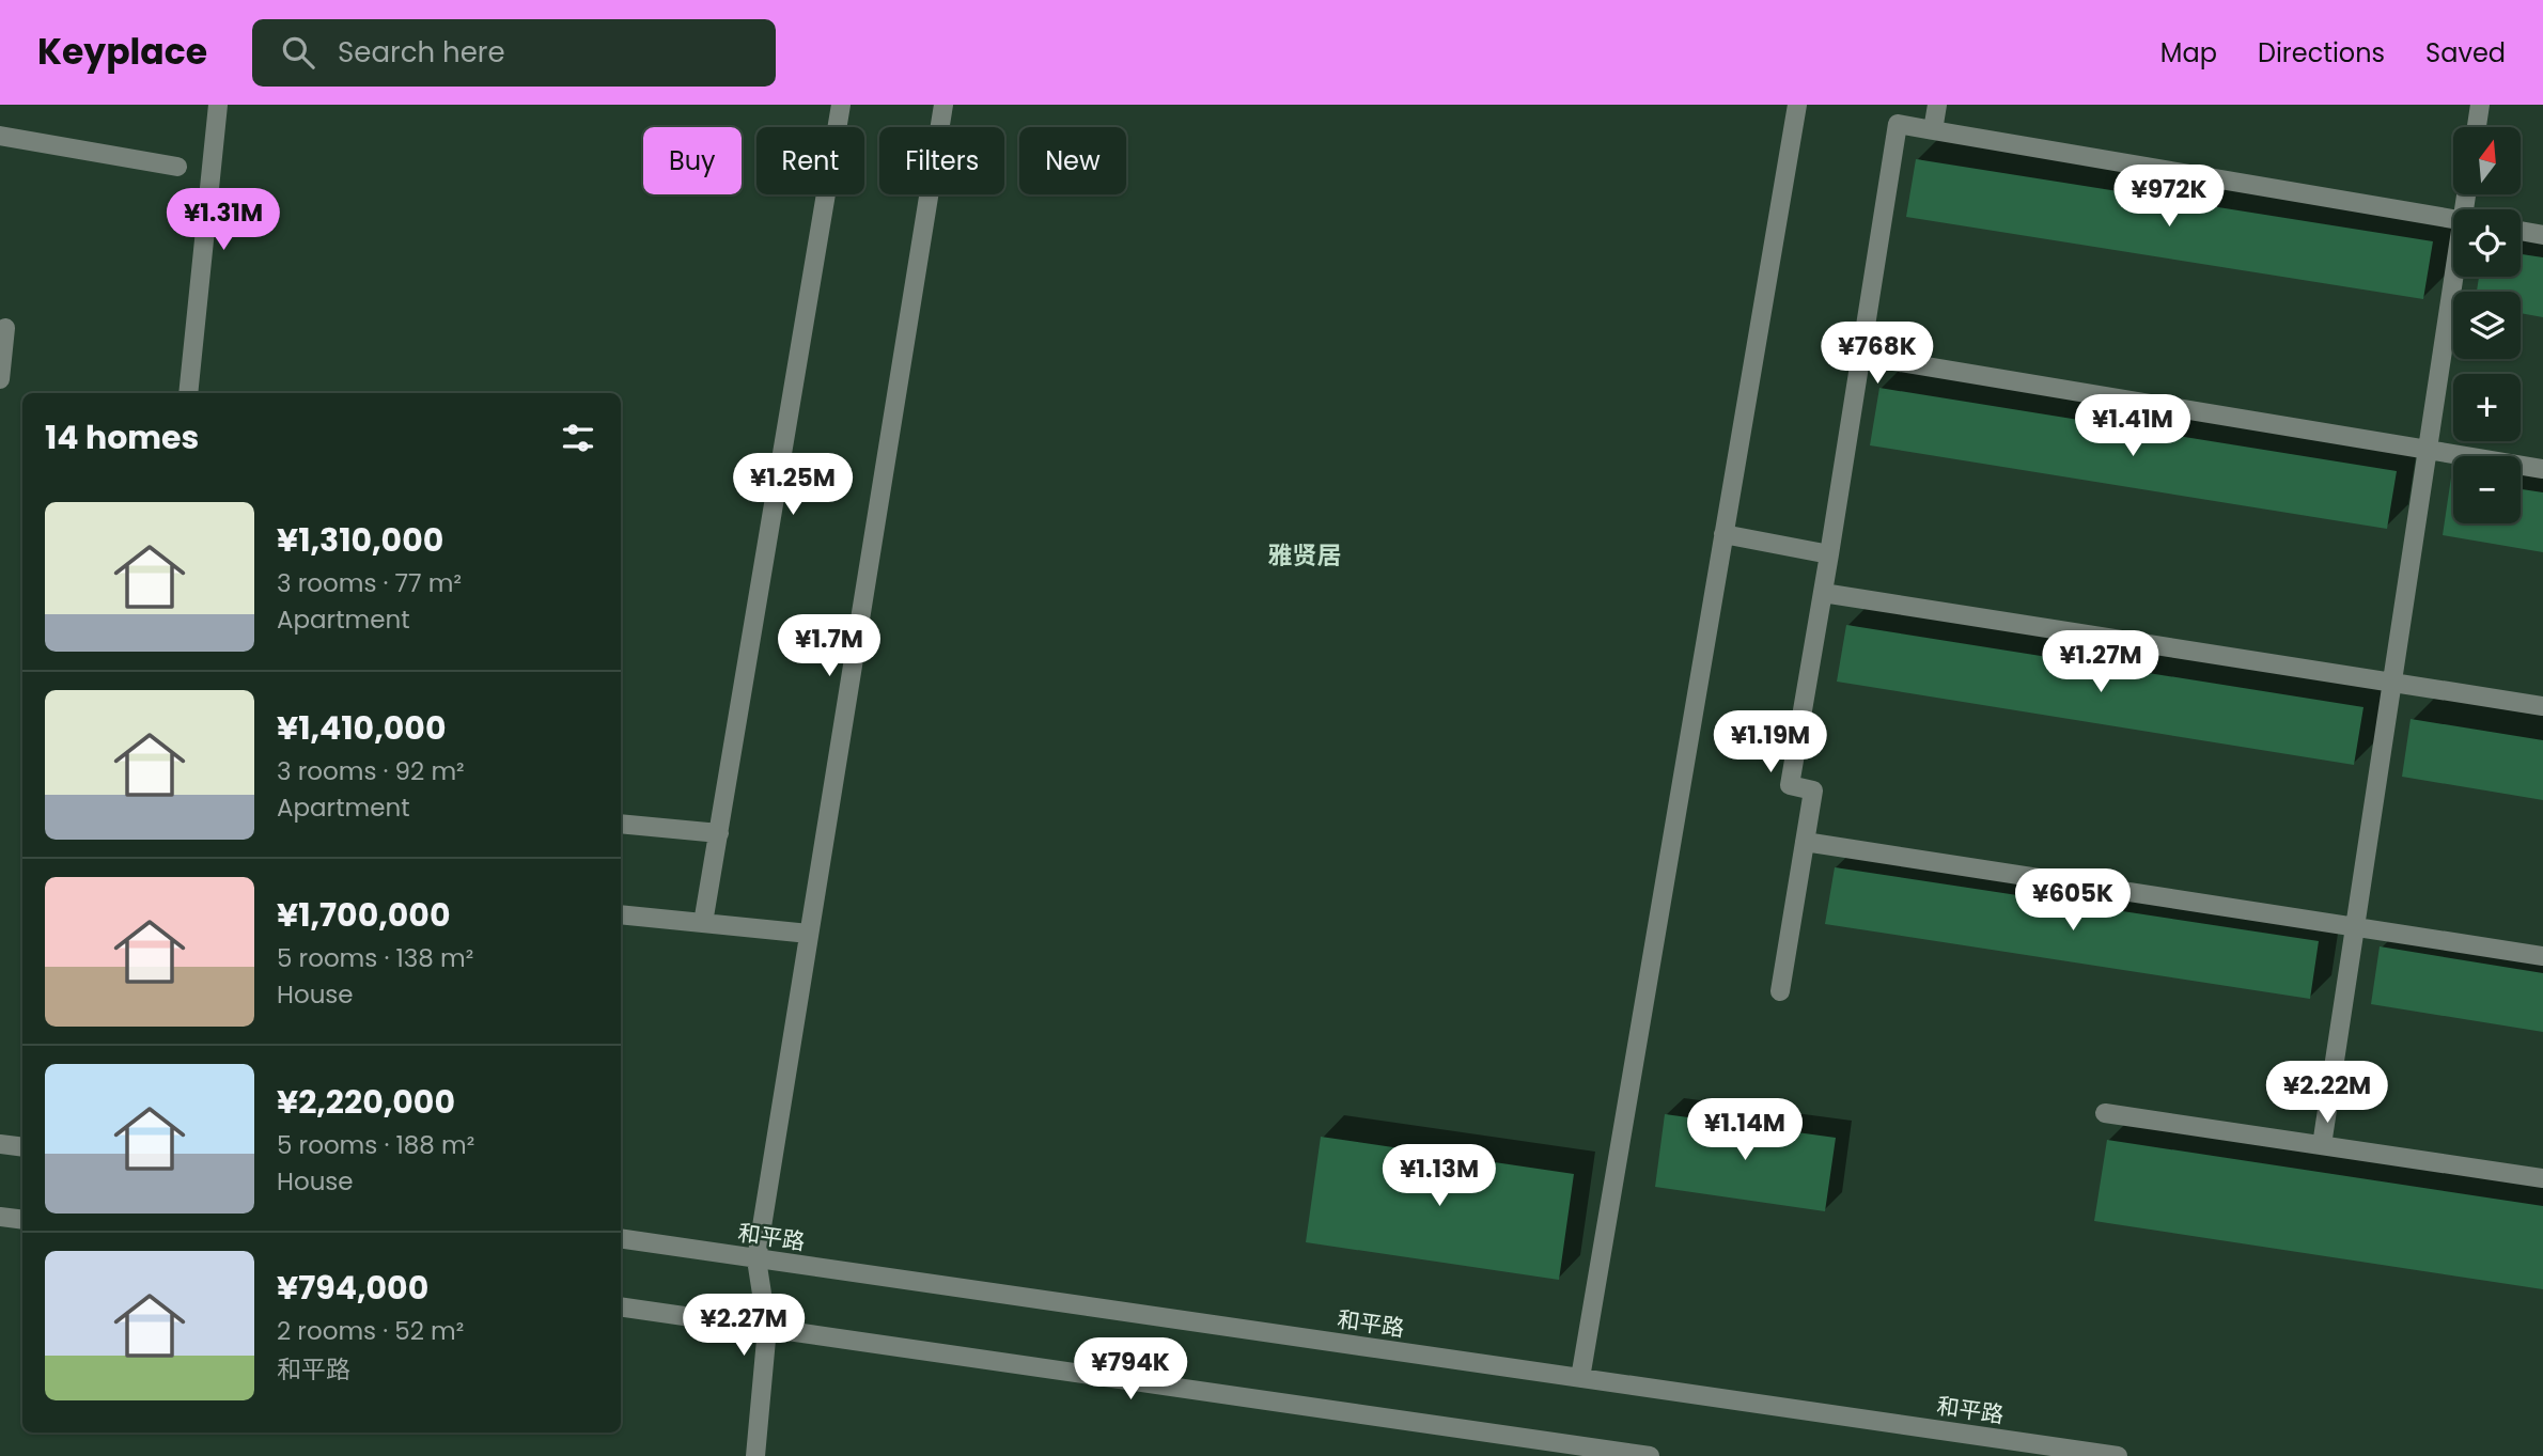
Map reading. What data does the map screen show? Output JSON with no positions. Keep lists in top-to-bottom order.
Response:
{
  "streets": {
    "street": ["和平路"]
  },
  "districts": ["雅贤居"],
  "north": "top",
  "page": {
    "header": "Keyplace",
    "search": "Search here",
    "nav": ["Map", "Directions", "Saved"],
    "map_buttons": ["+", "−"],
    "chip": [
      "Buy",
      "Rent",
      "Filters",
      "New"
    ],
    "price": [
      "¥972K",
      "¥1.31M",
      "¥768K",
      "¥1.41M",
      "¥1.25M",
      "¥1.7M",
      "¥1.27M",
      "¥1.19M",
      "¥605K",
      "¥2.22M",
      "¥1.14M",
      "¥1.13M",
      "¥2.27M",
      "¥794K"
    ],
    "heading": "14 homes",
    "list": [
      {
        "name": "¥1,310,000",
        "note": "3 rooms · 77 m² · Apartment"
      },
      {
        "name": "¥1,410,000",
        "note": "3 rooms · 92 m² · Apartment"
      },
      {
        "name": "¥1,700,000",
        "note": "5 rooms · 138 m² · House"
      },
      {
        "name": "¥2,220,000",
        "note": "5 rooms · 188 m² · House"
      },
      {
        "name": "¥794,000",
        "note": "2 rooms · 52 m² · 和平路"
      }
    ]
  }
}
